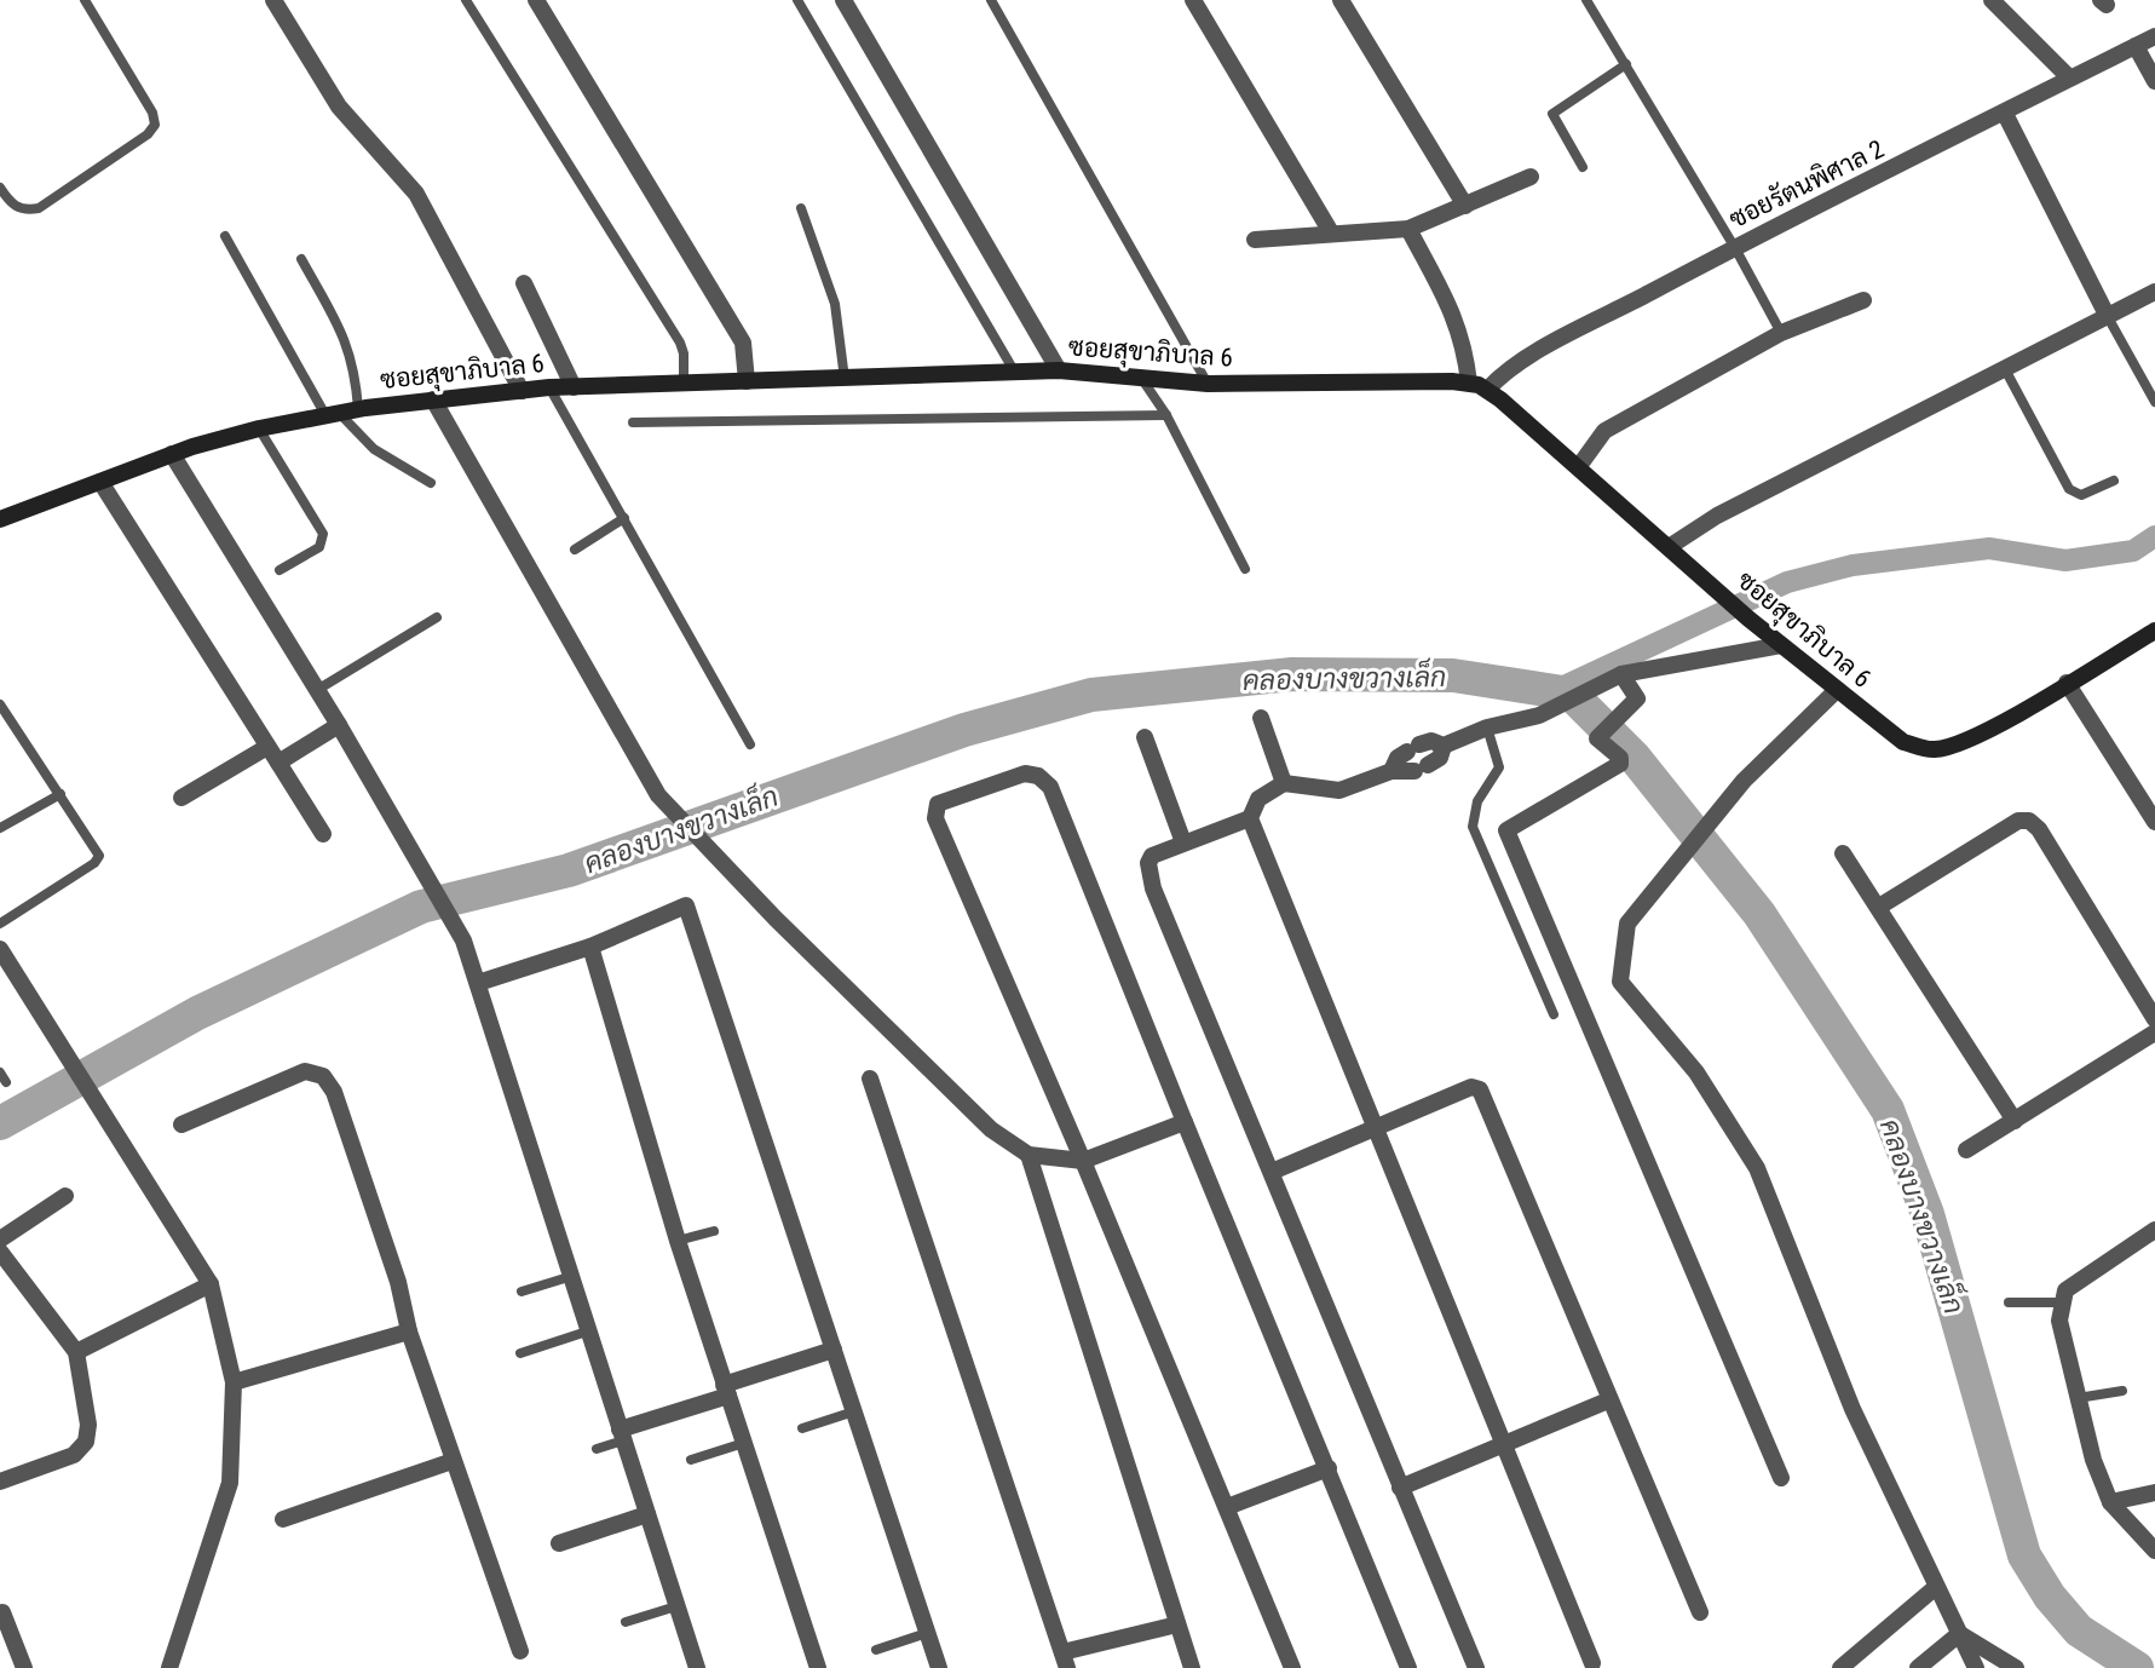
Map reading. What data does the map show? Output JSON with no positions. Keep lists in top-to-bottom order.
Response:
{
  "streets": {
    "street": ["ซอยรัตนพิศาล 2", "ซอยสุขาภิบาล 6"]
  },
  "crossings": [
    ["ซอยรัตนพิศาล 2", "ซอยสุขาภิบาล 6"]
  ],
  "water": ["คลองบางขวางเล็ก"]
}
